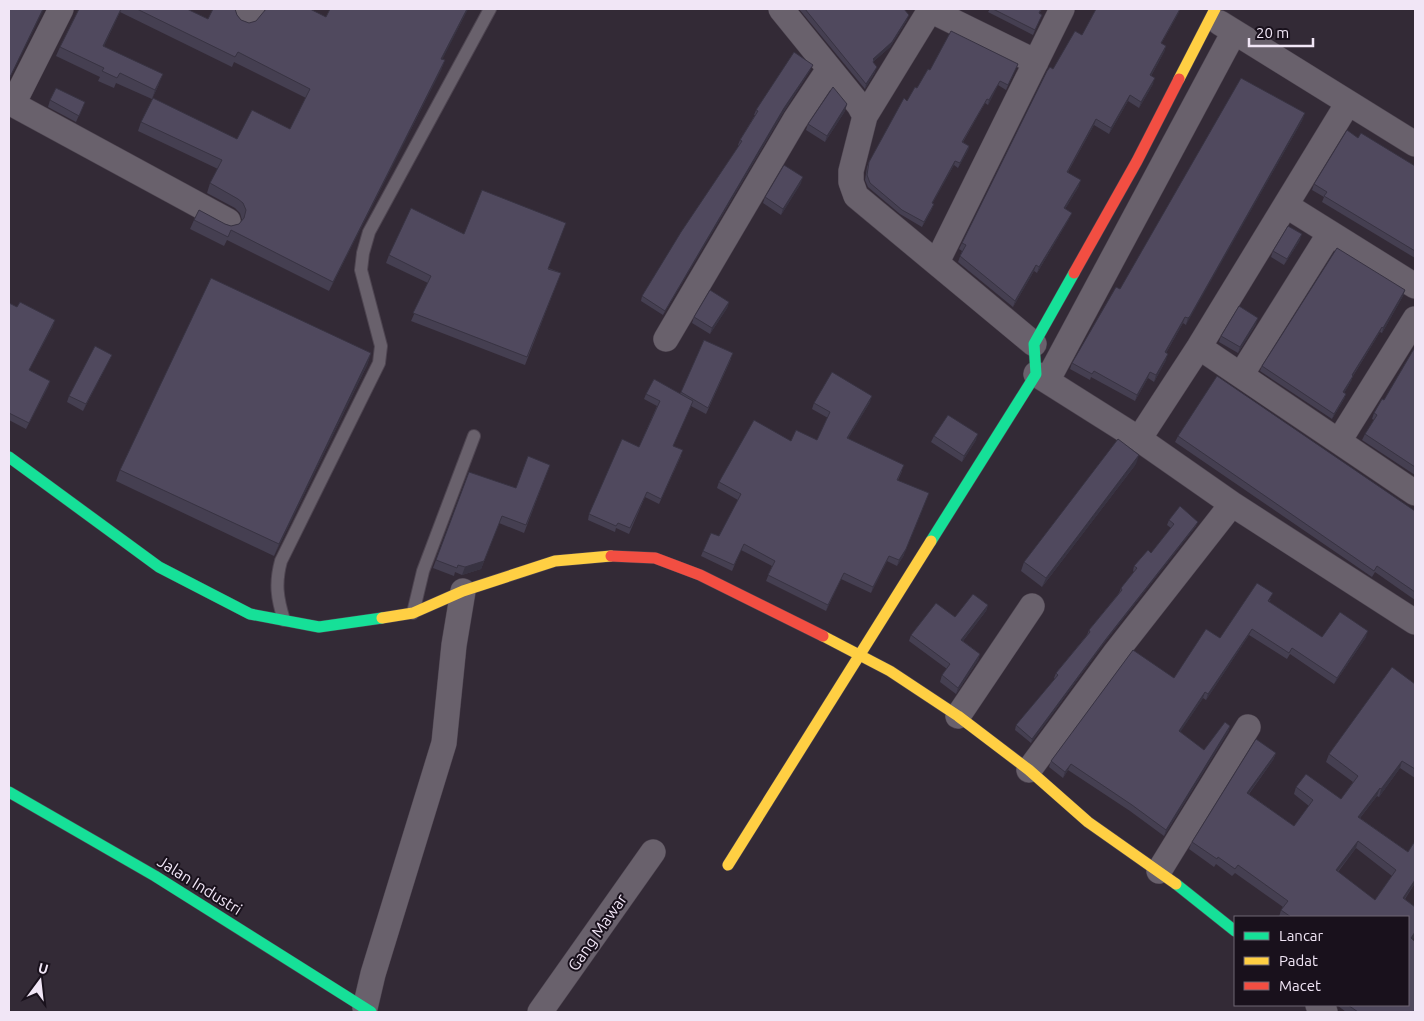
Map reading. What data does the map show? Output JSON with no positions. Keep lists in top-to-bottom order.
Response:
{
  "streets": {
    "street": ["Jalan Industri", "Gang Mawar"]
  },
  "legend": ["Lancar", "Padat", "Macet"],
  "scale_bar": "20 m",
  "north": "top"
}
